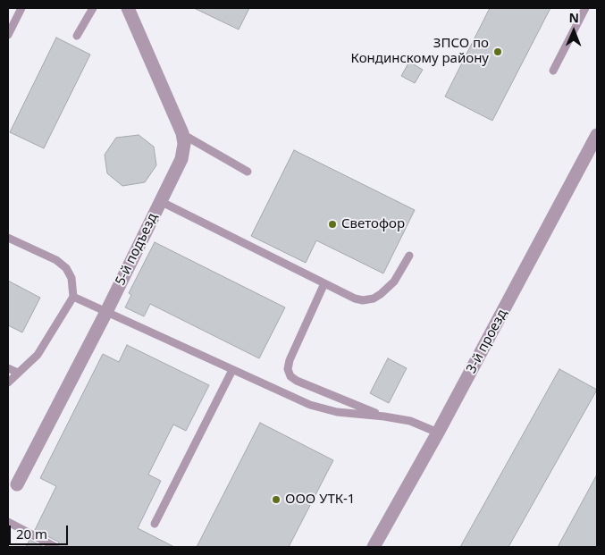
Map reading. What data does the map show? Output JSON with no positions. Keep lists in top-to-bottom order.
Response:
{
  "streets": {
    "street": ["5-й подъезд", "3-й проезд"]
  },
  "places": ["ЗПСО по Кондинскому району", "Светофор", "ООО УТК-1"],
  "scale_bar": "20 m",
  "north": "top"
}
